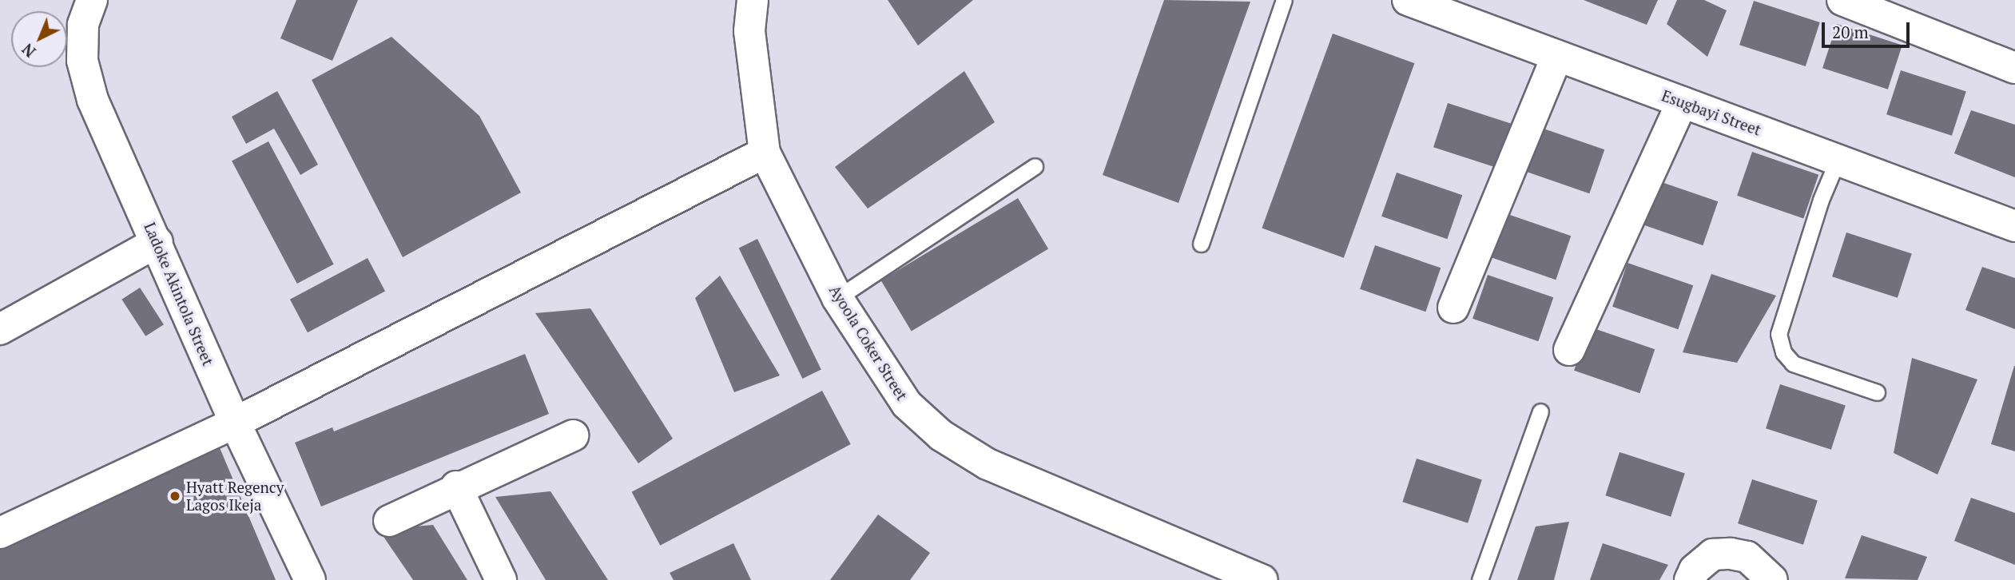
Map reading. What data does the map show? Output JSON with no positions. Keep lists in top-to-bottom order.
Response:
{
  "streets": {
    "street": ["Esugbayi Street", "Ladoke Akintola Street", "Ayoola Coker Street"]
  },
  "places": ["Hyatt Regency Lagos Ikeja"],
  "scale_bar": "20 m",
  "north": "bottom left"
}
